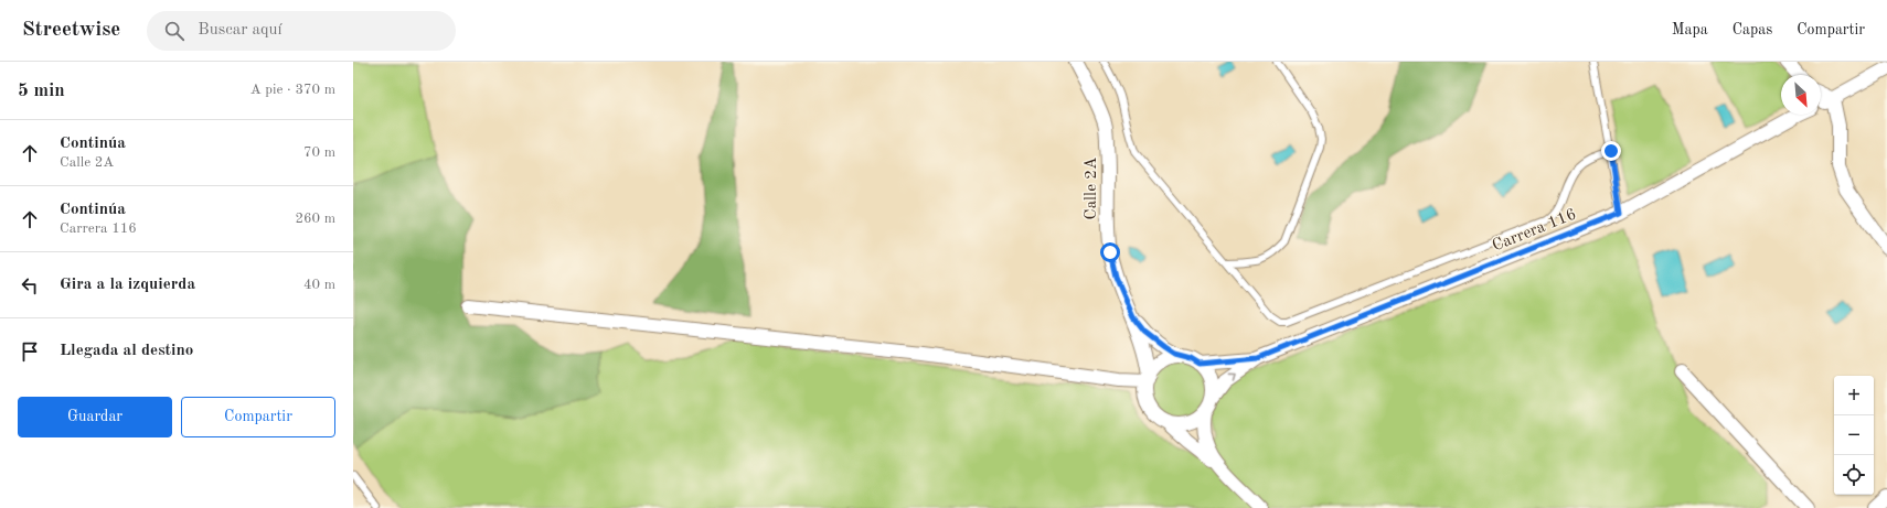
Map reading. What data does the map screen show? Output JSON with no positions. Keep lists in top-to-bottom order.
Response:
{
  "streets": {
    "street": ["Calle 2A", "Carrera 116"]
  },
  "crossings": [
    ["Calle 2A", "Carrera 116"]
  ],
  "north": "bottom right",
  "page": {
    "header": "Streetwise",
    "search": "Buscar aquí",
    "nav": ["Mapa", "Capas", "Compartir"],
    "heading": ["5 min", "A pie · 370 m"],
    "list": [
      ["Continúa", "Calle 2A", "70 m"],
      ["Continúa", "Carrera 116", "260 m"],
      ["Gira a la izquierda", "40 m"],
      "Llegada al destino"
    ],
    "map_buttons": ["+", "−"],
    "buttons": ["Guardar", "Compartir"]
  }
}
